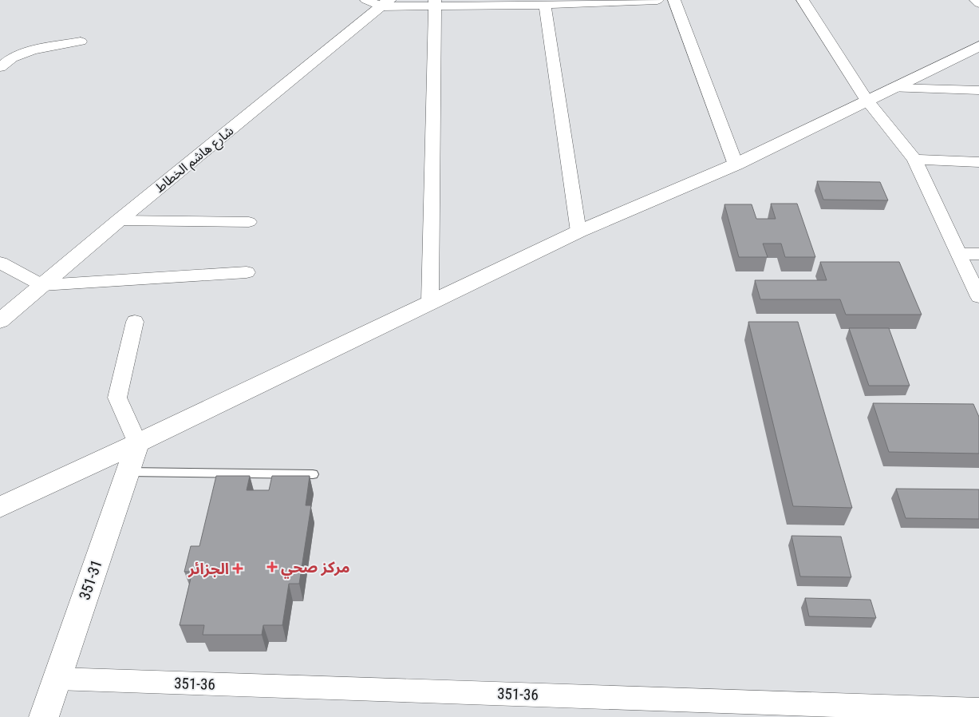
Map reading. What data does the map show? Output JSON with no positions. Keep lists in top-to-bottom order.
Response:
{
  "streets": {
    "street": ["شارع هاشم الخطاط", "351-31", "351-36"]
  },
  "crossings": [
    ["351-31", "351-36"]
  ],
  "places": {
    "health": ["مركز صحي", "الجزائر"]
  }
}
